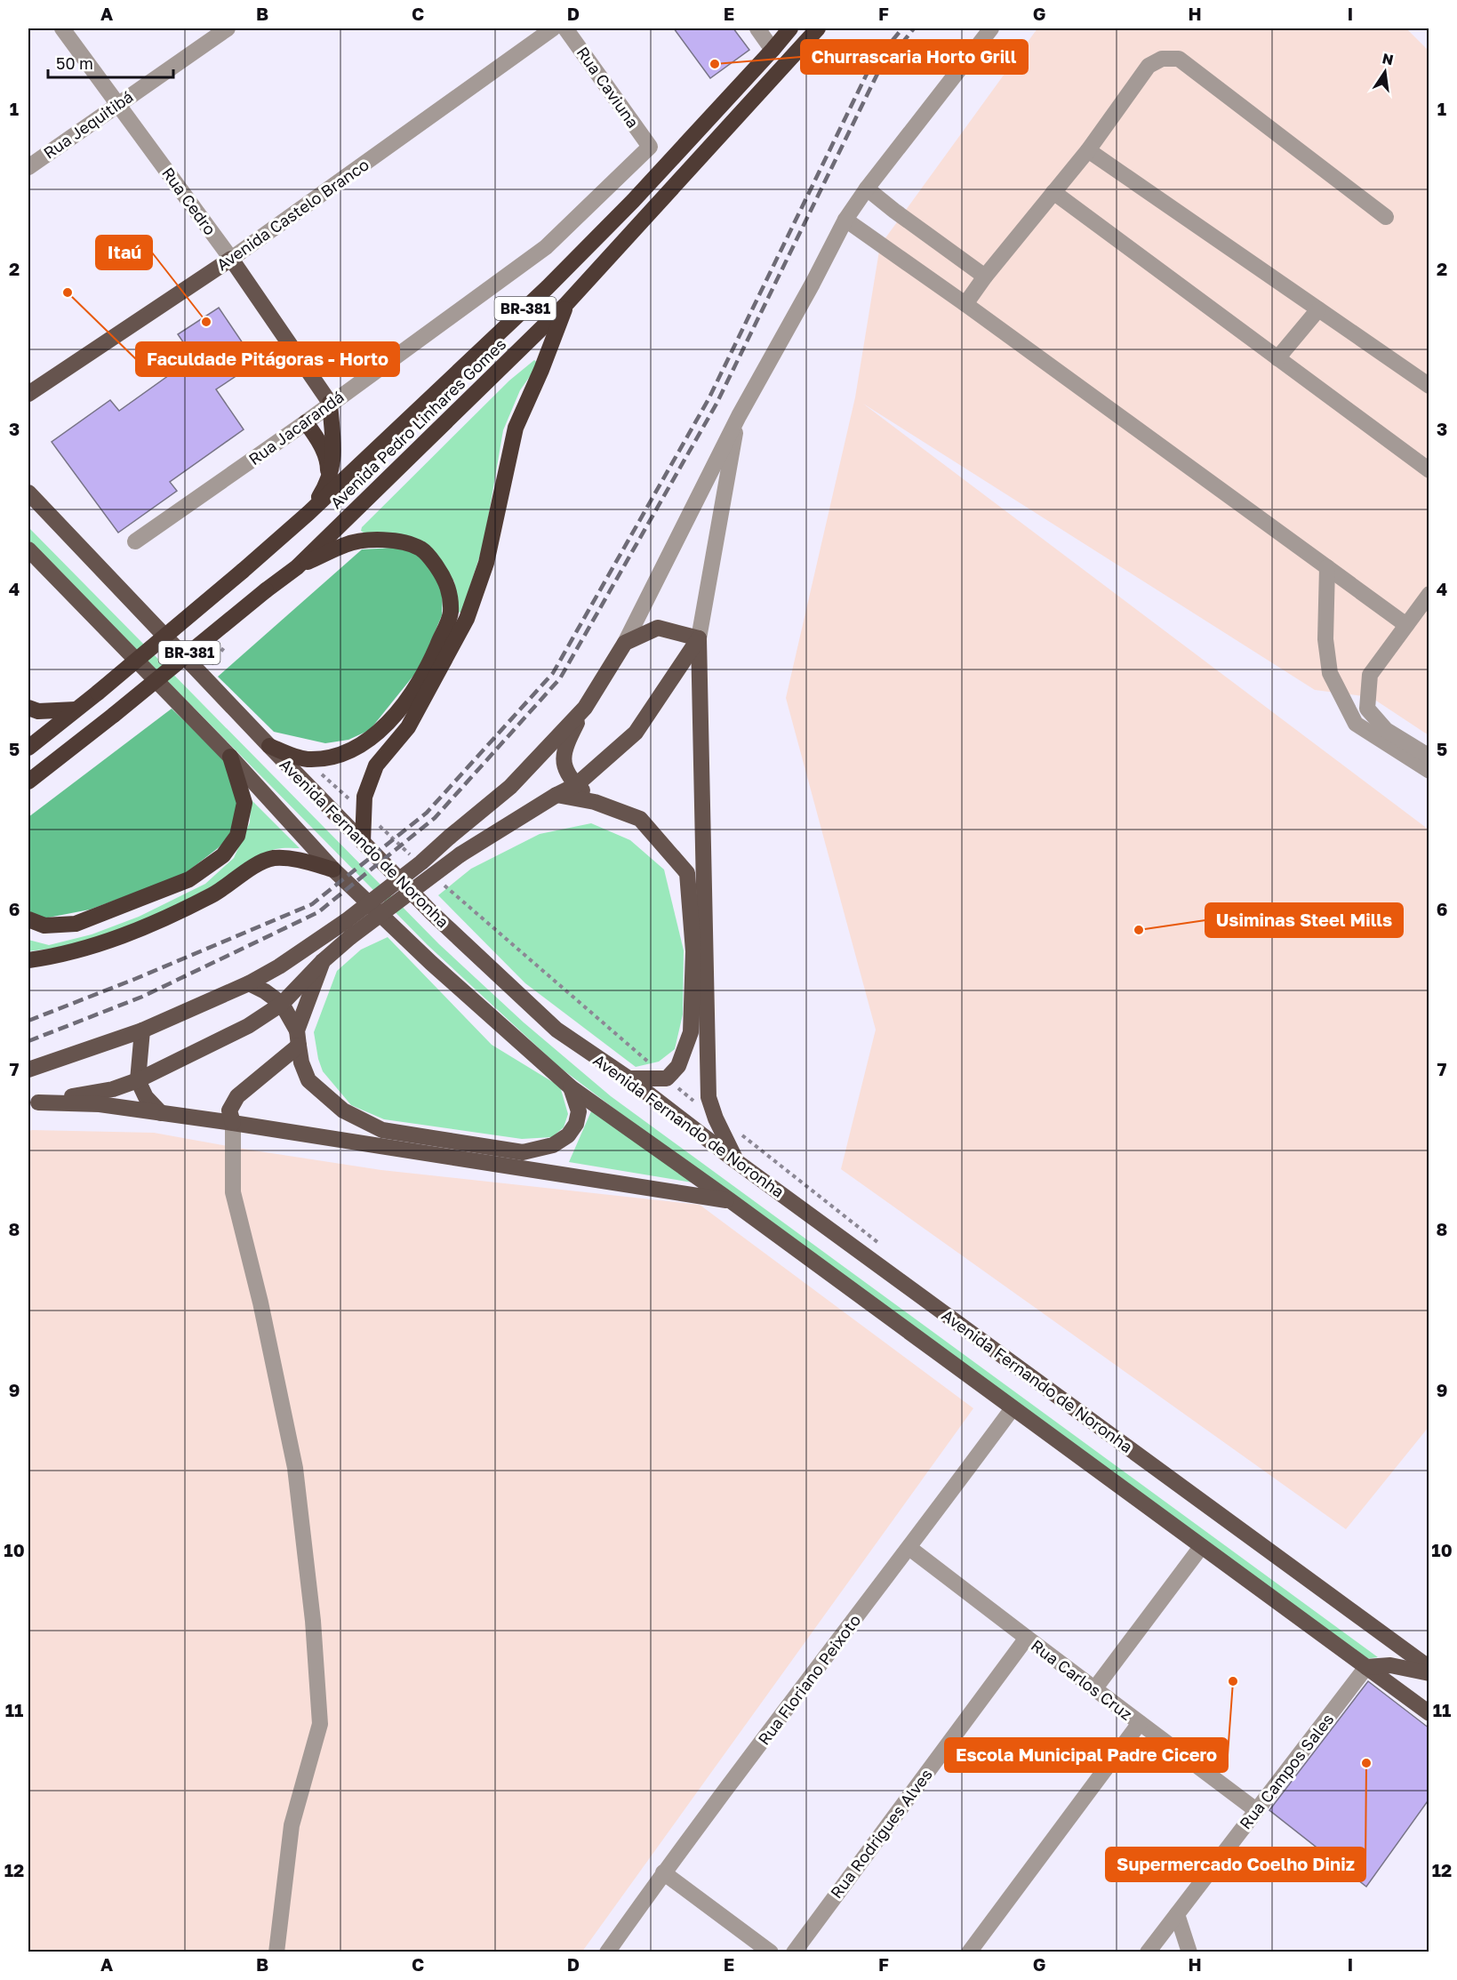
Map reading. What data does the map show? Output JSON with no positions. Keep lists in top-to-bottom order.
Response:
{
  "streets": {
    "highway": ["BR-381", "Avenida Pedro Linhares Gomes"],
    "main road": ["Rua Cedro", "Avenida Castelo Branco", "Avenida Fernando de Noronha"],
    "street": [
      "Rua Caviuna",
      "Rua Jequitibá",
      "Rua Jacarandá",
      "Rua Floriano Peixoto",
      "Rua Carlos Cruz",
      "Rua Campos Sales",
      "Rua Rodrigues Alves"
    ]
  },
  "crossings": [
    ["Rua Caviuna", "Rua Jacarandá"],
    ["Rua Jequitibá", "Rua Cedro"],
    ["Rua Cedro", "Avenida Castelo Branco"],
    ["Rua Cedro", "Rua Jacarandá"],
    ["Rua Floriano Peixoto", "Rua Carlos Cruz"],
    ["Rua Carlos Cruz", "Rua Campos Sales"],
    ["Rua Carlos Cruz", "Rua Rodrigues Alves"]
  ],
  "places": [
    "Churrascaria Horto Grill",
    "Faculdade Pitágoras - Horto",
    "Itaú",
    "Usiminas Steel Mills",
    "Escola Municipal Padre Cicero",
    "Supermercado Coelho Diniz"
  ],
  "scale_bar": "50 m",
  "north": "top",
  "grid": {
    "columns": [
      "A",
      "B",
      "C",
      "D",
      "E",
      "F",
      "G",
      "H",
      "I"
    ],
    "rows": [
      "1",
      "2",
      "3",
      "4",
      "5",
      "6",
      "7",
      "8",
      "9",
      "10",
      "11",
      "12"
    ]
  }
}
